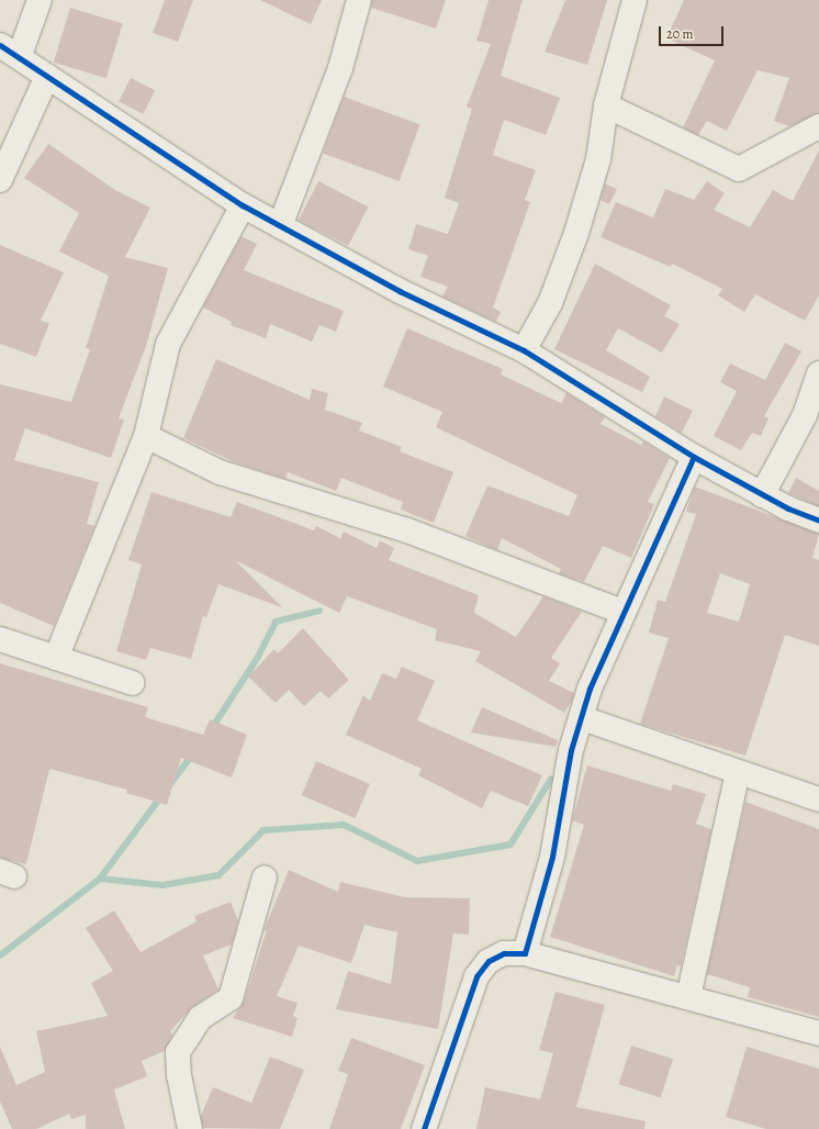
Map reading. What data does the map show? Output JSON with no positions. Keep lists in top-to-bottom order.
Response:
{
  "scale_bar": "20 m"
}
